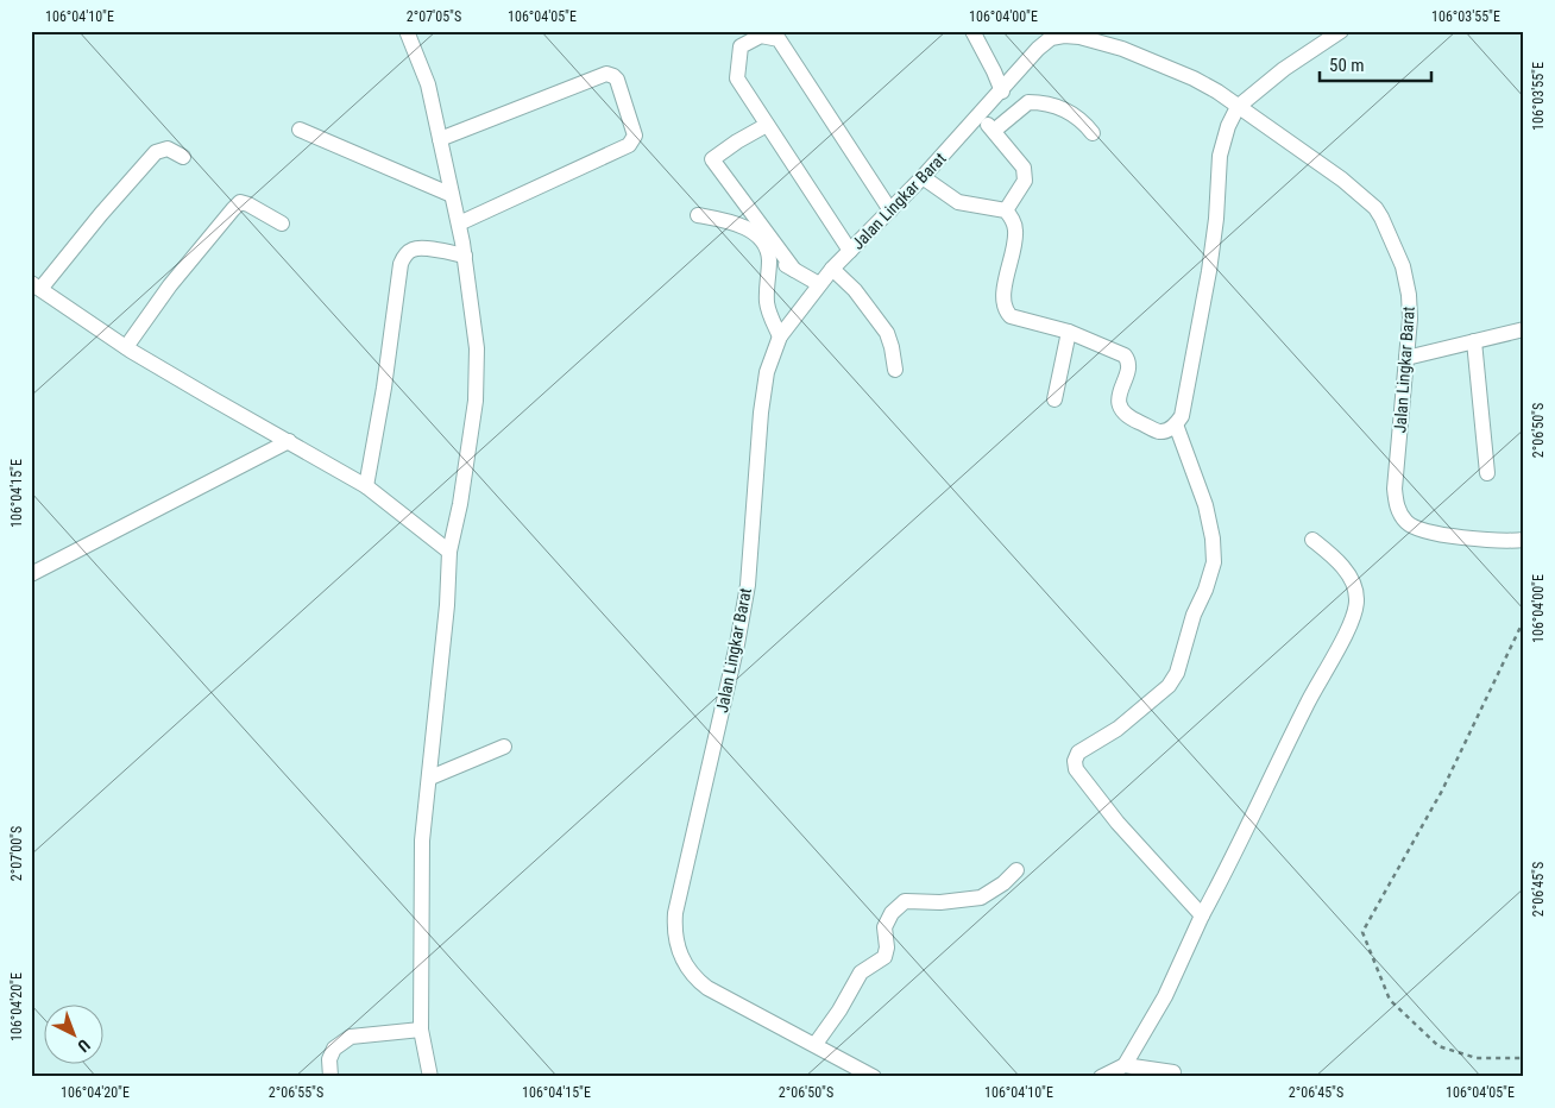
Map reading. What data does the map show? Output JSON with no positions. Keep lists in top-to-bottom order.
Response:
{
  "streets": {
    "street": ["Jalan Lingkar Barat"]
  },
  "scale_bar": "50 m",
  "north": "bottom right",
  "coordinates": [
    "106°04'10\"E",
    "2°07'05\"S",
    "106°04'05\"E",
    "106°04'00\"E",
    "106°03'55\"E",
    "2°06'50\"S",
    "106°04'15\"E",
    "2°07'00\"S",
    "2°06'45\"S",
    "106°04'20\"E",
    "2°06'55\"S"
  ]
}
